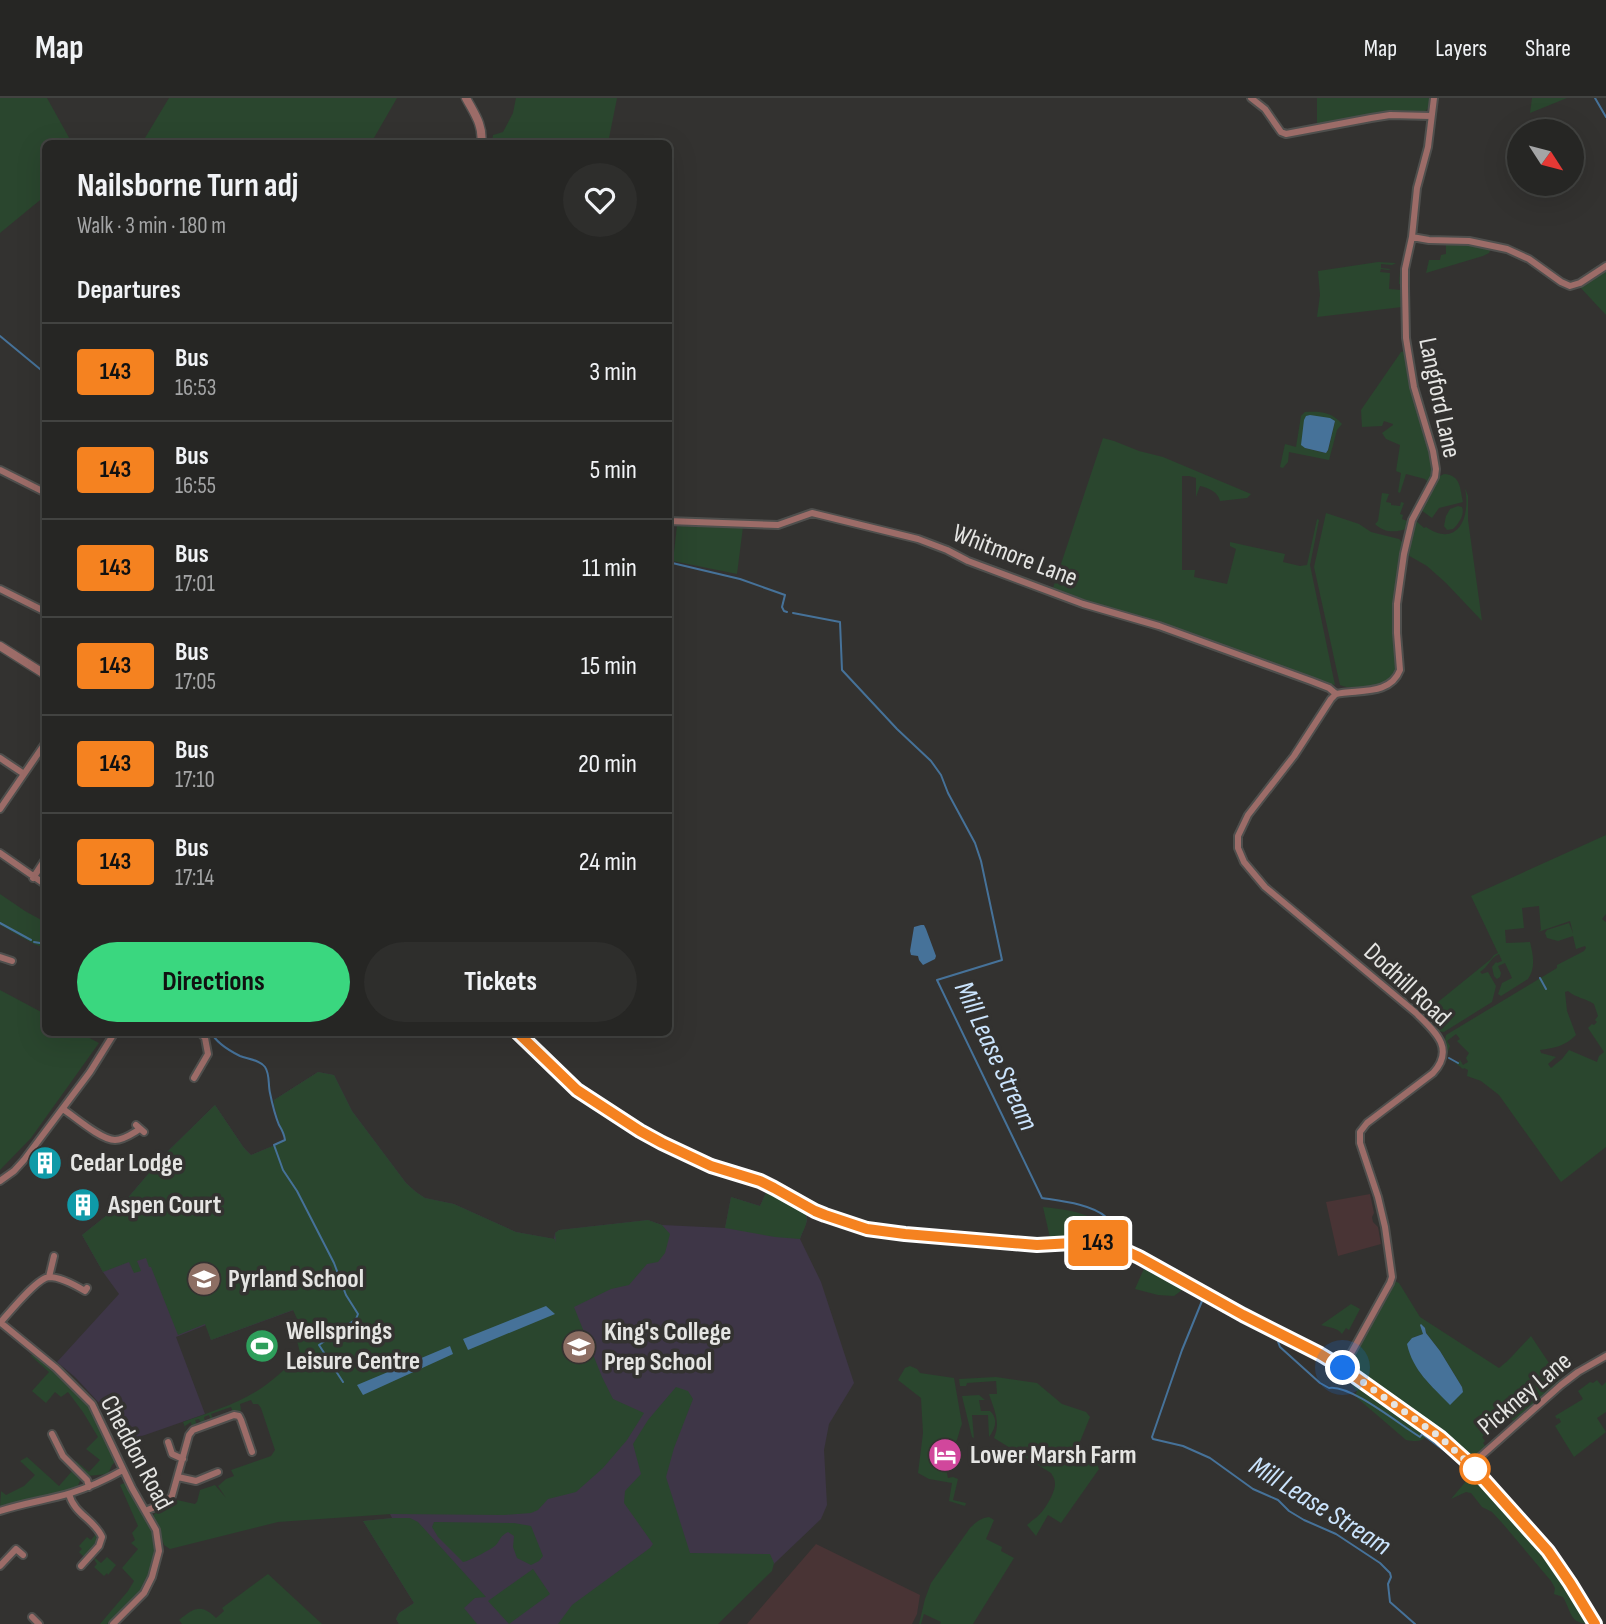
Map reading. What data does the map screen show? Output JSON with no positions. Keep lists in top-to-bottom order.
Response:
{
  "streets": {
    "street": [
      "Langford Lane",
      "Whitmore Lane",
      "Dodhill Road",
      "Pickney Lane",
      "Cheddon Road"
    ]
  },
  "crossings": [
    ["Langford Lane", "Whitmore Lane"],
    ["Langford Lane", "Dodhill Road"],
    ["Whitmore Lane", "Dodhill Road"]
  ],
  "water": ["Mill Lease Stream"],
  "places": {
    "building": ["Cedar Lodge", "Aspen Court"],
    "school or university": ["Pyrland School", "King's College Prep School"],
    "sports": ["Wellsprings Leisure Centre"],
    "hotel": ["Lower Marsh Farm"]
  },
  "lines": ["bus line 143"],
  "north": "bottom right",
  "page": {
    "header": "Map",
    "nav": ["Map", "Layers", "Share"],
    "on_map": "143",
    "heading": [
      ["Nailsborne Turn adj", "Walk · 3 min · 180 m"],
      "Departures"
    ],
    "list": [
      {
        "mark": "143",
        "name": "Bus",
        "note": "16:53",
        "value": "3 min"
      },
      {
        "mark": "143",
        "name": "Bus",
        "note": "16:55",
        "value": "5 min"
      },
      {
        "mark": "143",
        "name": "Bus",
        "note": "17:01",
        "value": "11 min"
      },
      {
        "mark": "143",
        "name": "Bus",
        "note": "17:05",
        "value": "15 min"
      },
      {
        "mark": "143",
        "name": "Bus",
        "note": "17:10",
        "value": "20 min"
      },
      {
        "mark": "143",
        "name": "Bus",
        "note": "17:14",
        "value": "24 min"
      }
    ],
    "buttons": ["Directions", "Tickets"]
  }
}
